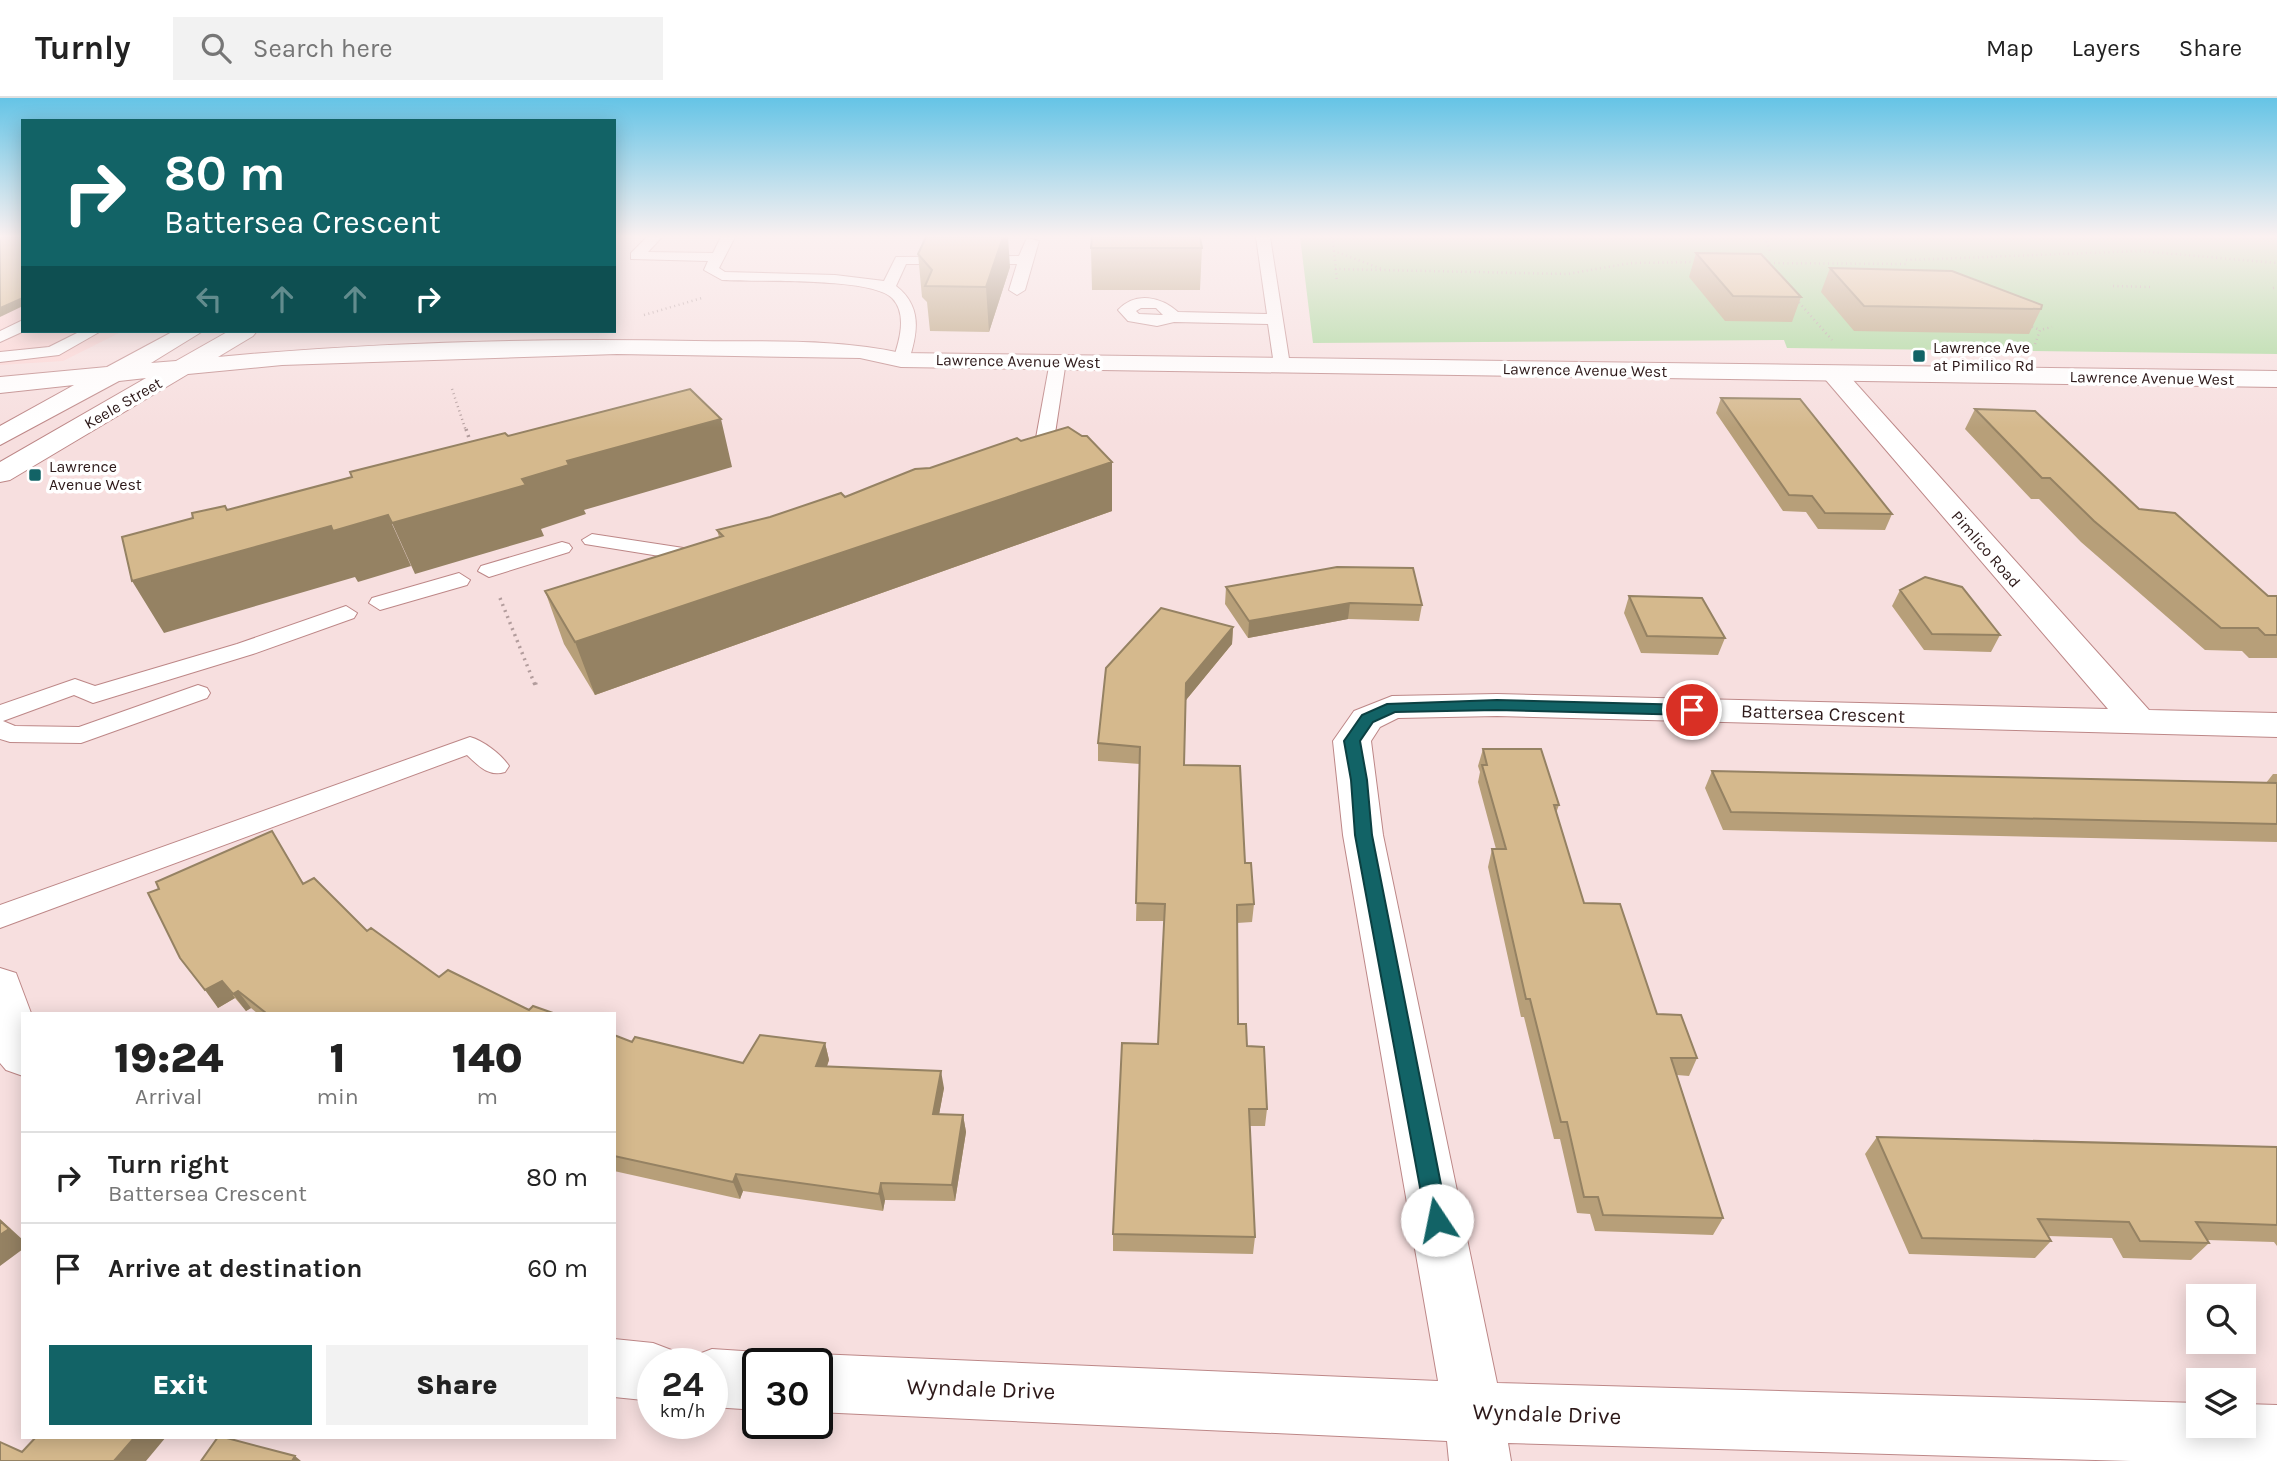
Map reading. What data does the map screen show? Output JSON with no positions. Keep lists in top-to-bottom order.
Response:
{
  "streets": {
    "main road": [
      "Lawrence Avenue West",
      "Keele Street",
      "Pimlico Road",
      "Battersea Crescent",
      "Wyndale Drive"
    ]
  },
  "crossings": [
    ["Lawrence Avenue West", "Keele Street"],
    ["Lawrence Avenue West", "Pimlico Road"],
    ["Pimlico Road", "Battersea Crescent"],
    ["Battersea Crescent", "Wyndale Drive"]
  ],
  "places": {
    "transit": ["Lawrence Ave at Pimilico Rd", "Lawrence Avenue West"]
  },
  "page": {
    "header": "Turnly",
    "search": "Search here",
    "nav": ["Map", "Layers", "Share"],
    "turn": ["80 m", "Battersea Crescent"],
    "eta": [
      "19:24",
      "Arrival",
      "1",
      "min",
      "140",
      "m"
    ],
    "list": [
      {
        "name": "Turn right",
        "note": "Battersea Crescent",
        "value": "80 m"
      },
      {
        "name": "Arrive at destination",
        "value": "60 m"
      }
    ],
    "buttons": ["Exit", "Share"],
    "speed": "24 km/h",
    "limit": "30"
  }
}
